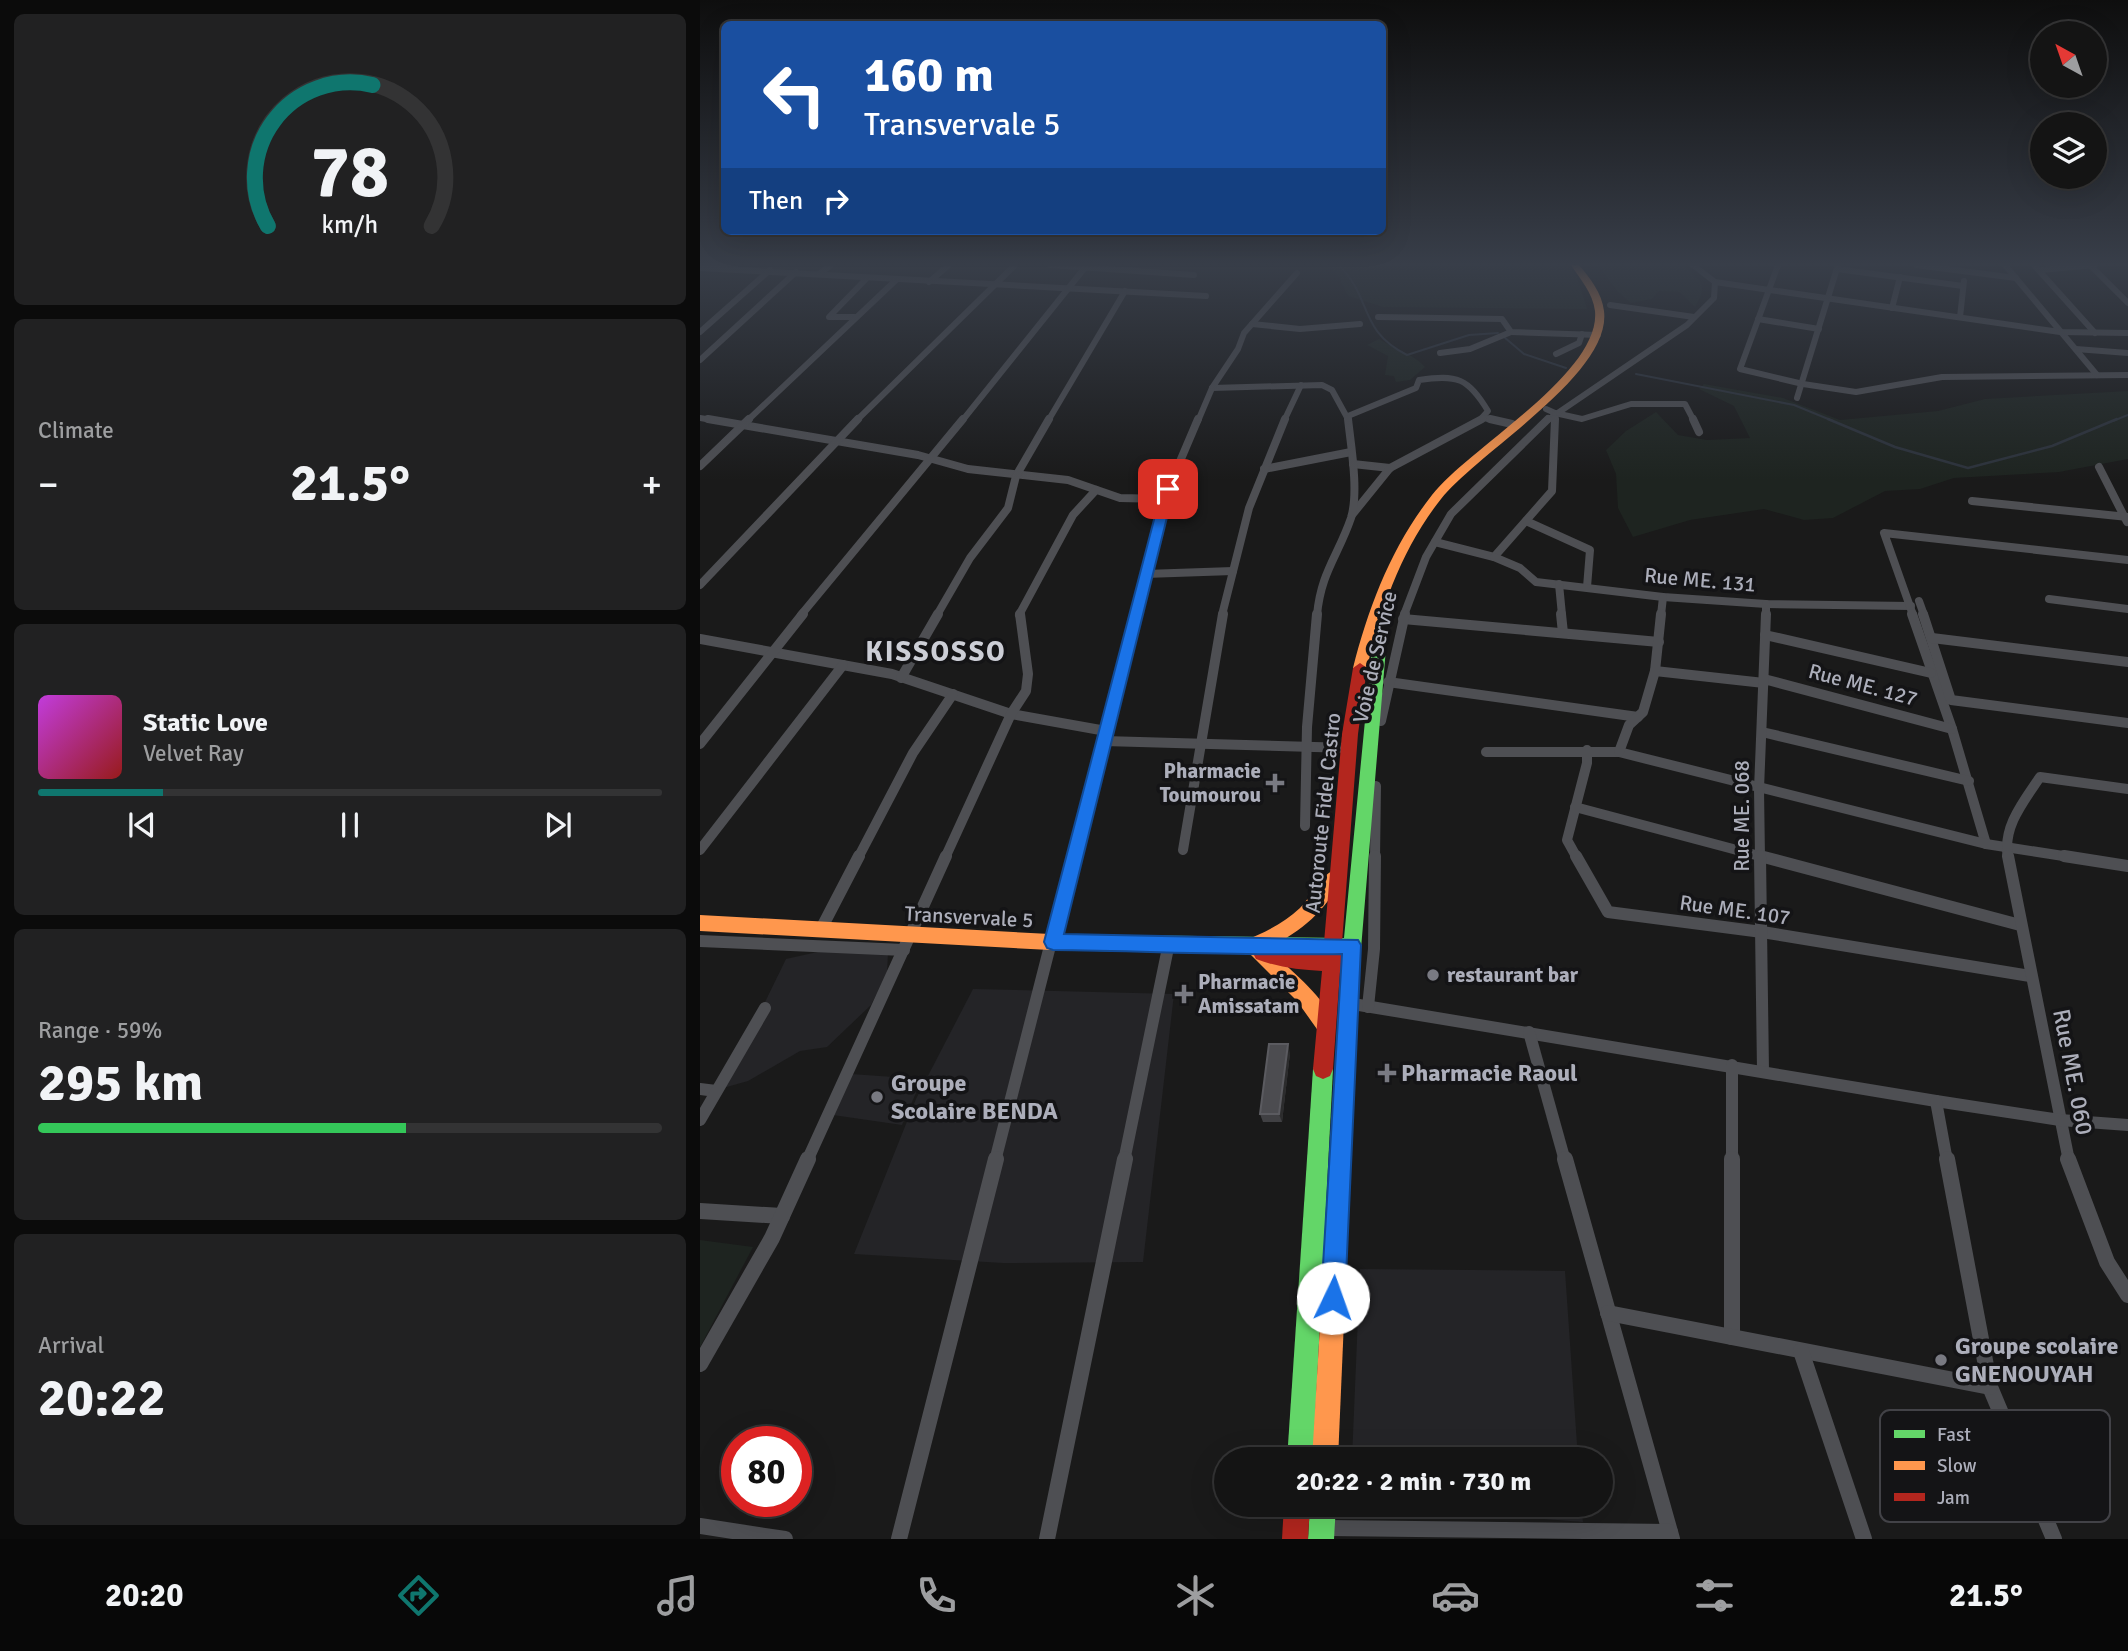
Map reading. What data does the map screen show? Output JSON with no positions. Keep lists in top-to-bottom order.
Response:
{
  "streets": {
    "main road": ["Autoroute Fidel Castro", "Transvervale 5"],
    "street": [
      "Rue ME. 131",
      "Voie de Service",
      "Rue ME. 127",
      "Rue ME. 068",
      "Rue ME. 107",
      "Rue ME. 060"
    ]
  },
  "crossings": [
    ["Rue ME. 131", "Voie de Service"],
    ["Rue ME. 131", "Rue ME. 068"],
    ["Voie de Service", "Autoroute Fidel Castro"],
    ["Rue ME. 127", "Rue ME. 068"],
    ["Autoroute Fidel Castro", "Transvervale 5"],
    ["Rue ME. 068", "Rue ME. 107"],
    ["Rue ME. 107", "Rue ME. 060"]
  ],
  "districts": ["KISSOSSO"],
  "places": {
    "health": ["Pharmacie Toumourou", "Pharmacie Amissatam", "Pharmacie Raoul"],
    "other": ["restaurant bar", "Groupe Scolaire BENDA", "Groupe scolaire GNENOUYAH"]
  },
  "legend": ["Fast", "Slow", "Jam"],
  "north": "top left",
  "page": {
    "turn": ["160 m", "Transvervale 5"],
    "then": "Then",
    "tile": [
      "Climate",
      ["Range · 59%", "295 km"],
      ["Arrival", "20:22"]
    ],
    "heat": ["−", "21.5°", "+"],
    "song": ["Static Love", "Velvet Ray"],
    "limit": "80",
    "trip": "20:22 · 2 min · 730 m",
    "tabs": ["20:20", "21.5°"],
    "gauge": ["78", "km/h"]
  }
}
